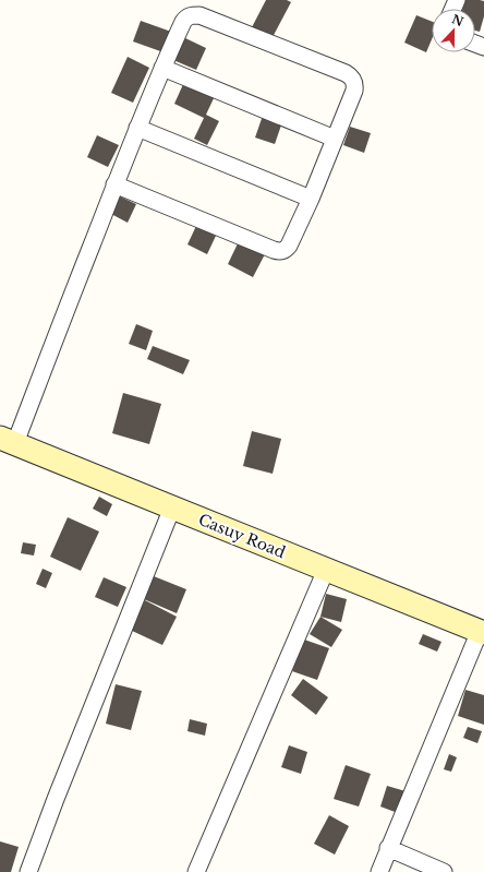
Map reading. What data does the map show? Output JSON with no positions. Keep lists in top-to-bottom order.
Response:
{
  "streets": {
    "street": ["Casuy Road"]
  },
  "north": "top"
}
